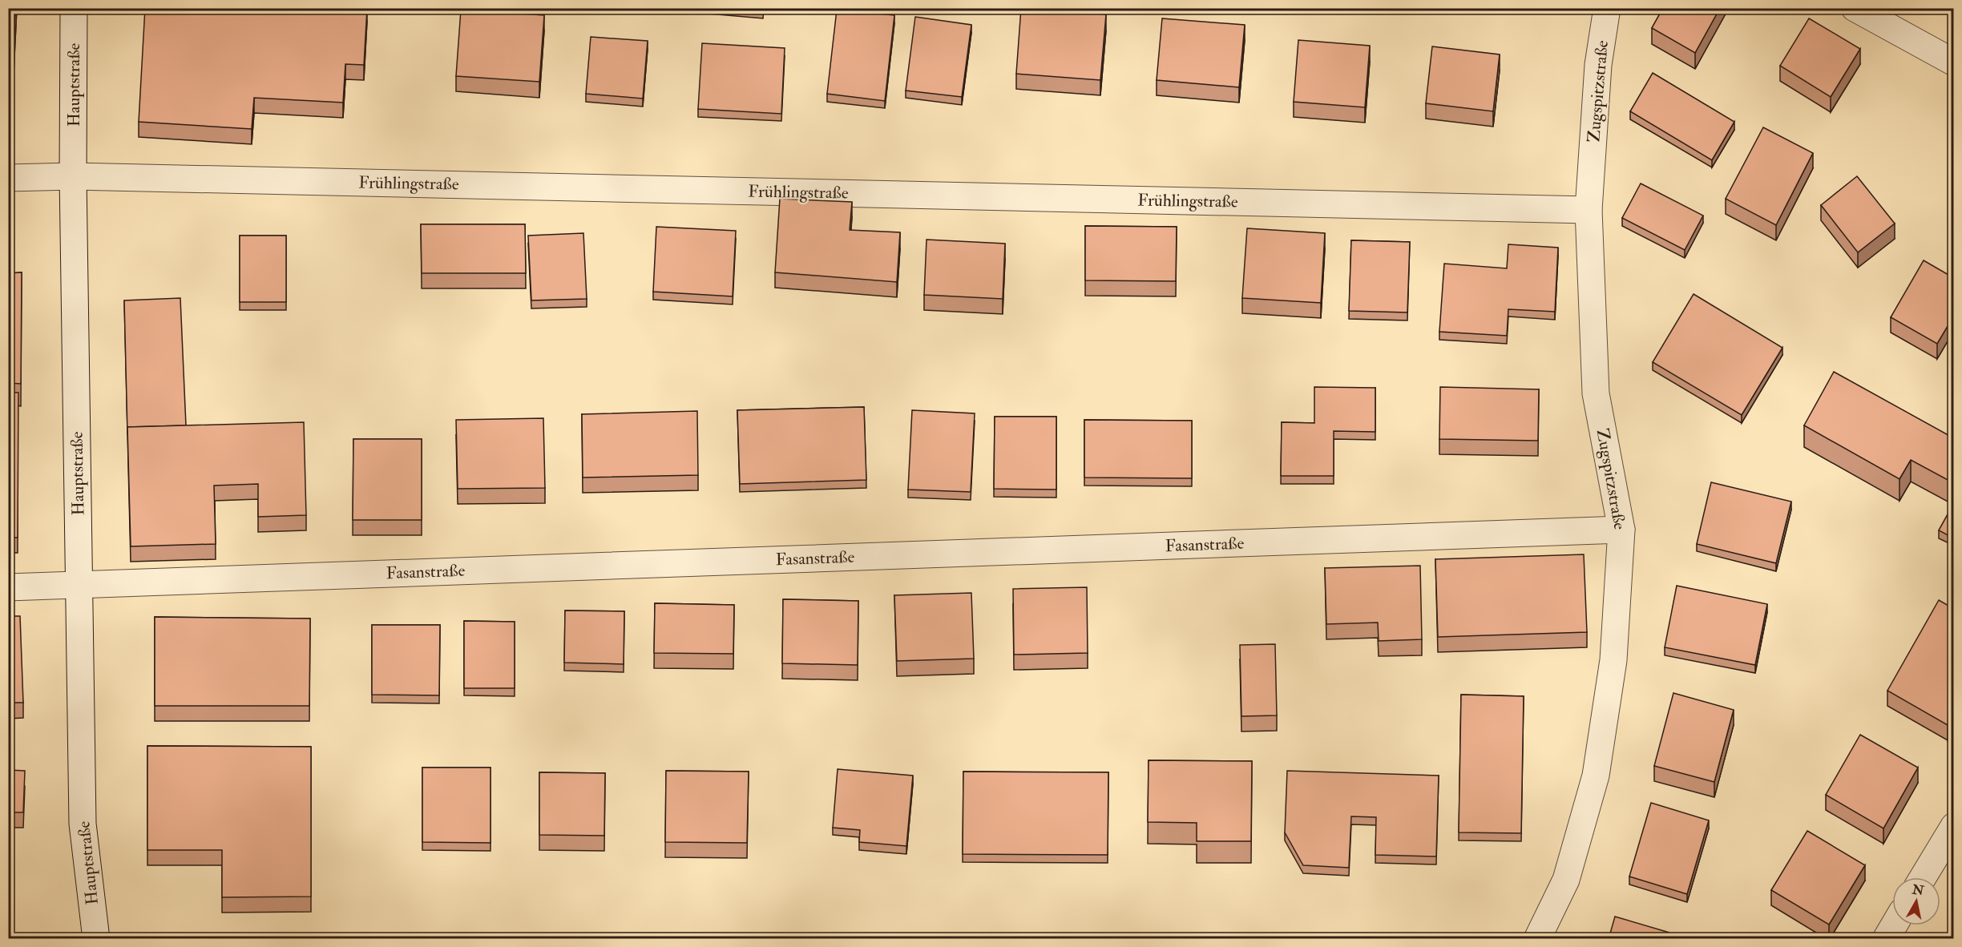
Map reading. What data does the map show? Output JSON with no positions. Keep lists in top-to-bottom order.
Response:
{
  "streets": {
    "street": [
      "Hauptstraße",
      "Zugspitzstraße",
      "Frühlingstraße",
      "Fasanstraße"
    ]
  },
  "crossings": [
    ["Hauptstraße", "Frühlingstraße"],
    ["Hauptstraße", "Fasanstraße"],
    ["Zugspitzstraße", "Frühlingstraße"],
    ["Zugspitzstraße", "Fasanstraße"]
  ],
  "north": "top"
}
